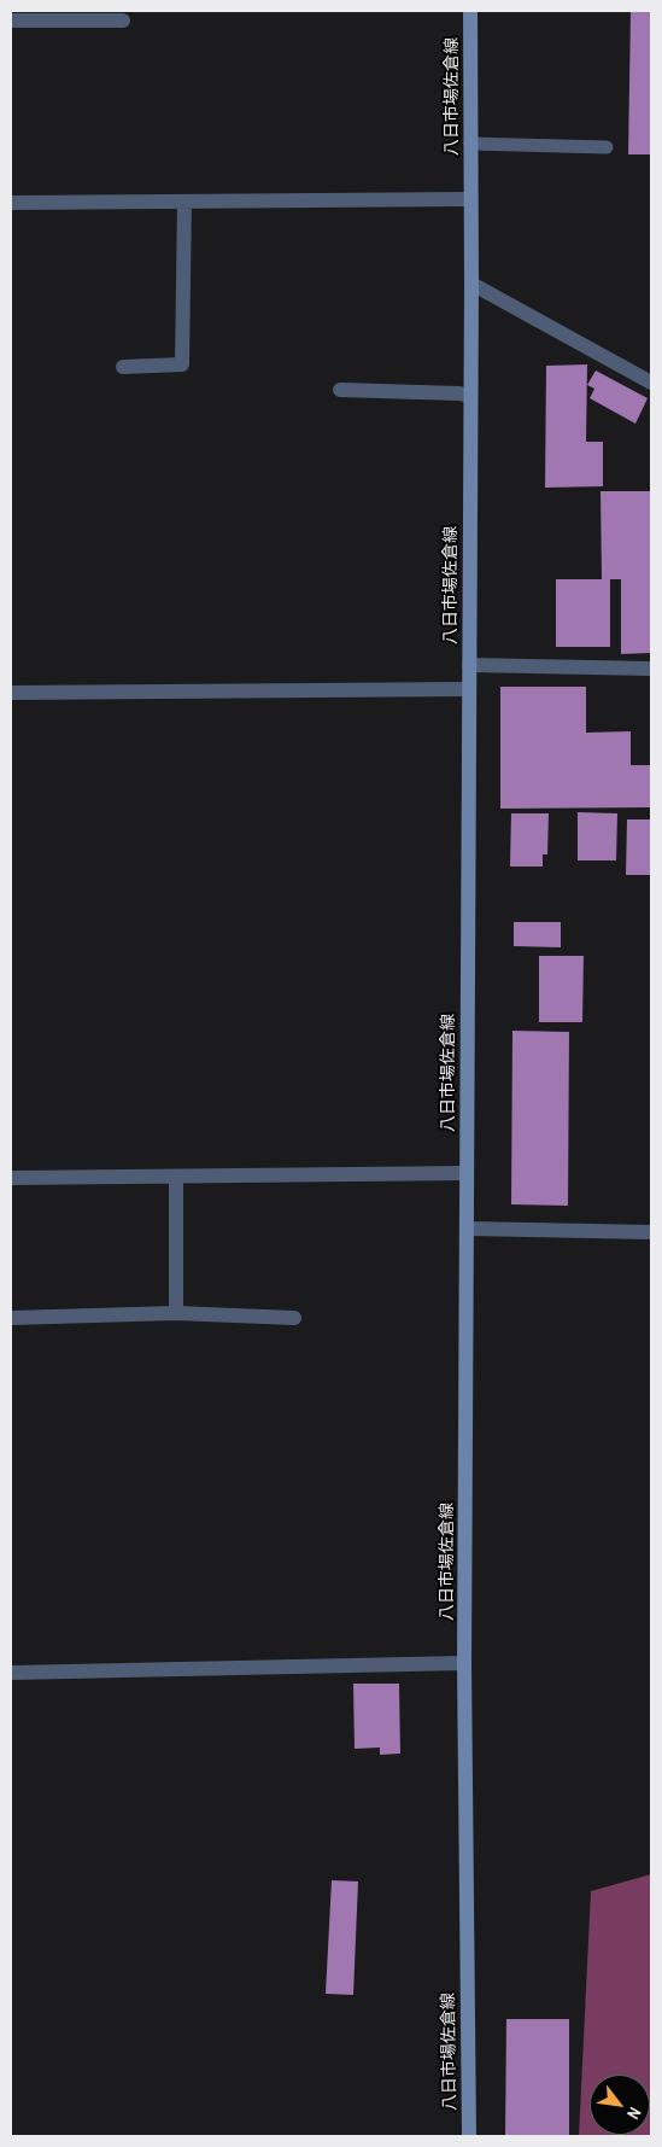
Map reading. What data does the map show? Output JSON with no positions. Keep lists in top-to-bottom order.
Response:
{
  "streets": {
    "main road": ["八日市場佐倉線"]
  },
  "north": "bottom right"
}
